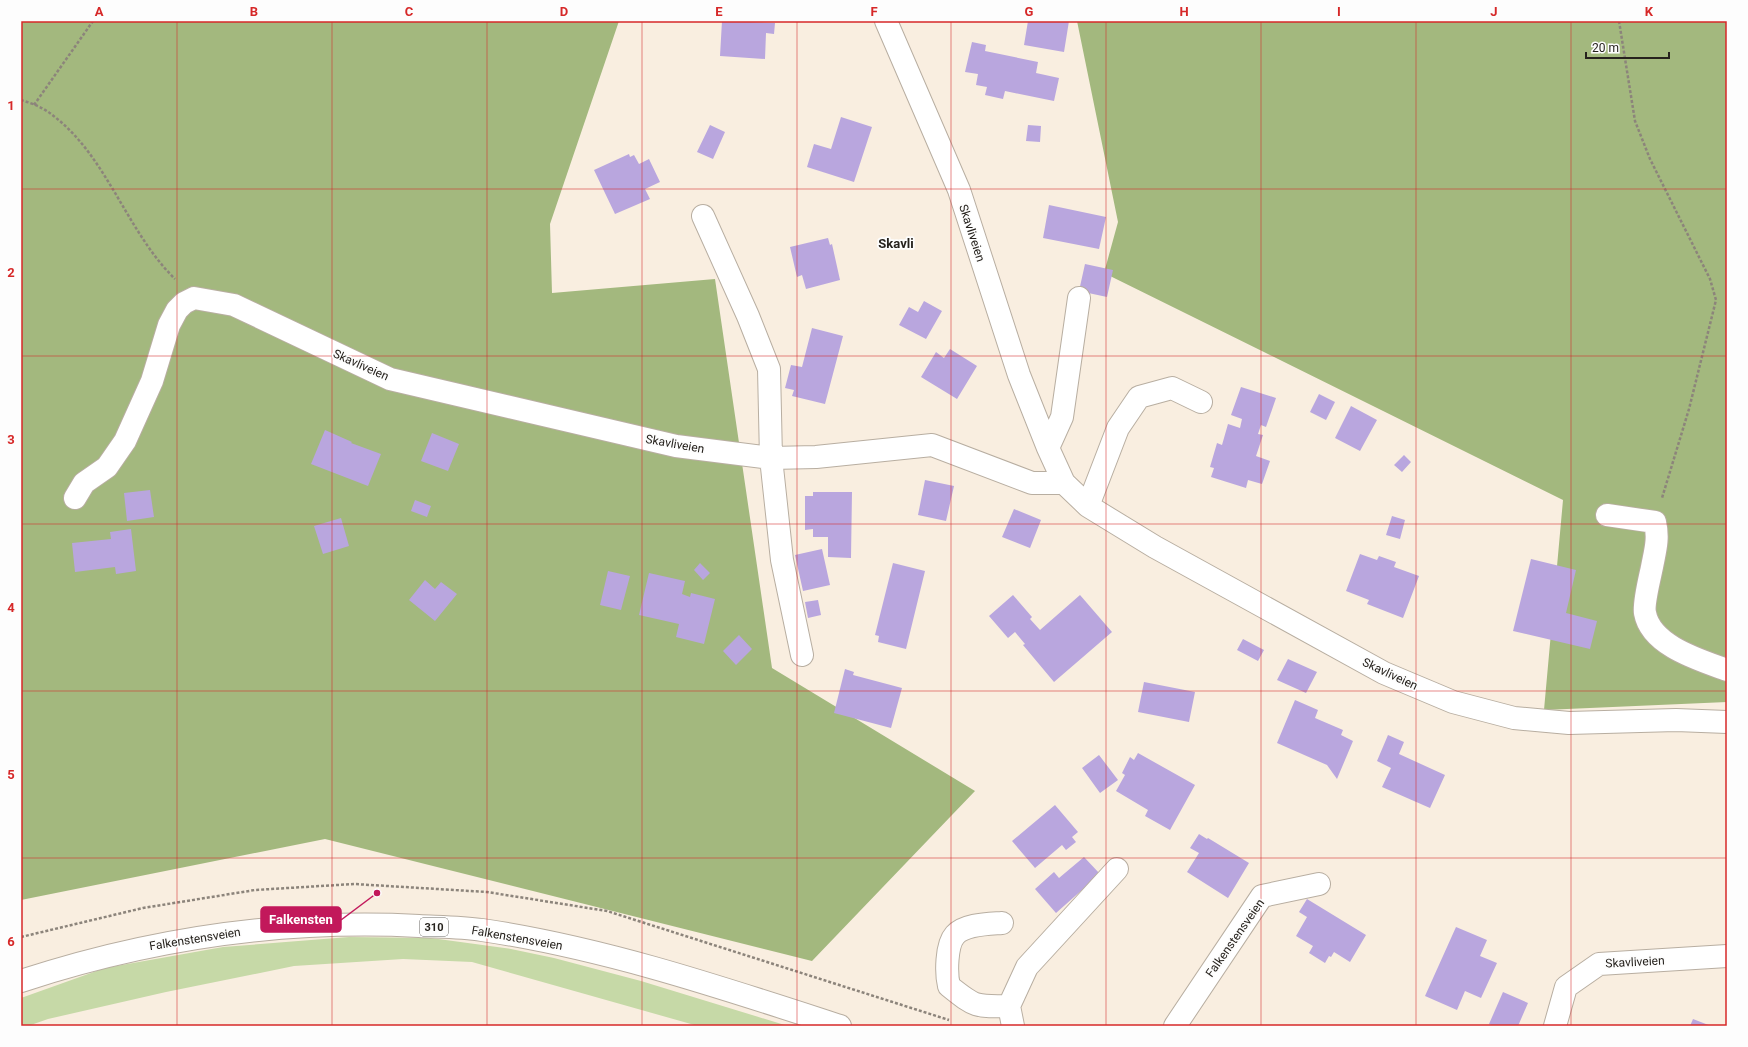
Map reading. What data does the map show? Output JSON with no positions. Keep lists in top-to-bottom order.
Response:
{
  "streets": {
    "street": ["Skavliveien", "310", "Falkenstensveien"]
  },
  "districts": ["Skavli"],
  "places": ["Falkensten"],
  "scale_bar": "20 m",
  "grid": {
    "columns": [
      "A",
      "B",
      "C",
      "D",
      "E",
      "F",
      "G",
      "H",
      "I",
      "J",
      "K"
    ],
    "rows": [
      "1",
      "2",
      "3",
      "4",
      "5",
      "6"
    ]
  }
}
